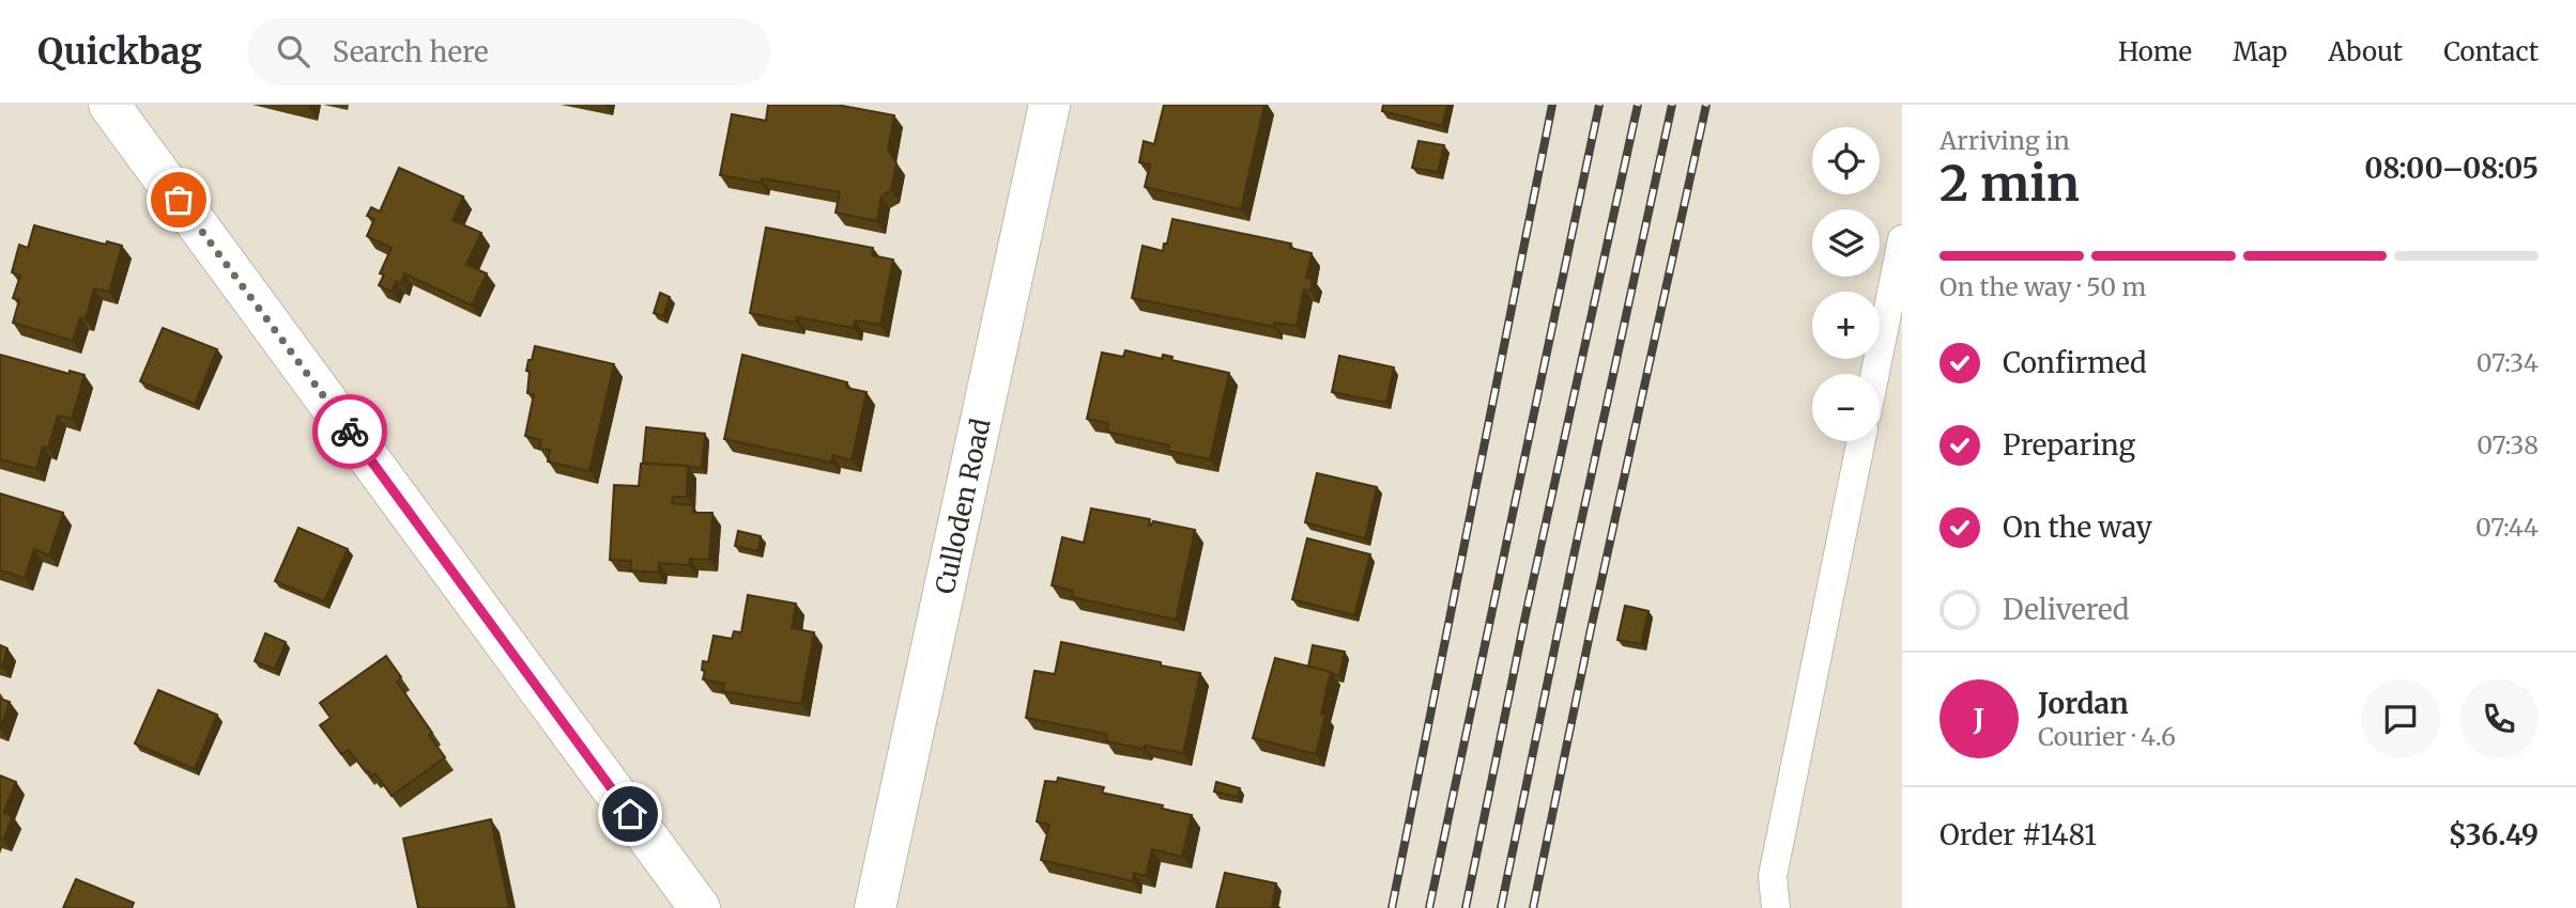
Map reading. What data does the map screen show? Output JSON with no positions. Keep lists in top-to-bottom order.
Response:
{
  "streets": {
    "street": ["Culloden Road"]
  },
  "page": {
    "header": "Quickbag",
    "search": "Search here",
    "nav": [
      "Home",
      "Map",
      "About",
      "Contact"
    ],
    "heading": ["2 min", "Arriving in", "08:00–08:05"],
    "panel": [
      "Jordan",
      "Courier · 4.6",
      "Order #1481",
      "$36.49"
    ],
    "map_buttons": ["+", "−"],
    "bar": "On the way · 50 m",
    "list": [
      ["Confirmed", "07:34"],
      ["Preparing", "07:38"],
      ["On the way", "07:44"],
      "Delivered"
    ],
    "round": "J"
  }
}
